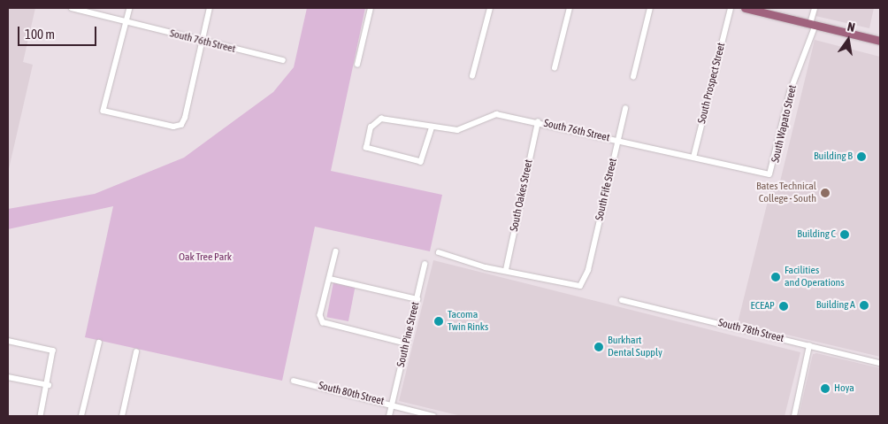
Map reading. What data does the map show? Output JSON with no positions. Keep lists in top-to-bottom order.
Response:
{
  "streets": {
    "street": [
      "South 76th Street",
      "South Prospect Street",
      "South Wapato Street",
      "South Fife Street",
      "South Oakes Street",
      "South 78th Street",
      "South Pine Street",
      "South 80th Street"
    ]
  },
  "crossings": [
    ["South 76th Street", "South Prospect Street"],
    ["South 76th Street", "South Wapato Street"],
    ["South 76th Street", "South Fife Street"],
    ["South 76th Street", "South Oakes Street"],
    ["South Fife Street", "South Oakes Street"],
    ["South Pine Street", "South 80th Street"]
  ],
  "parks": ["Oak Tree Park"],
  "places": [
    "Building B",
    "Bates Technical College - South",
    "Building C",
    "Facilities and Operations",
    "Building A",
    "ECEAP",
    "Tacoma Twin Rinks",
    "Burkhart Dental Supply",
    "Hoya"
  ],
  "scale_bar": "100 m",
  "north": "top"
}
